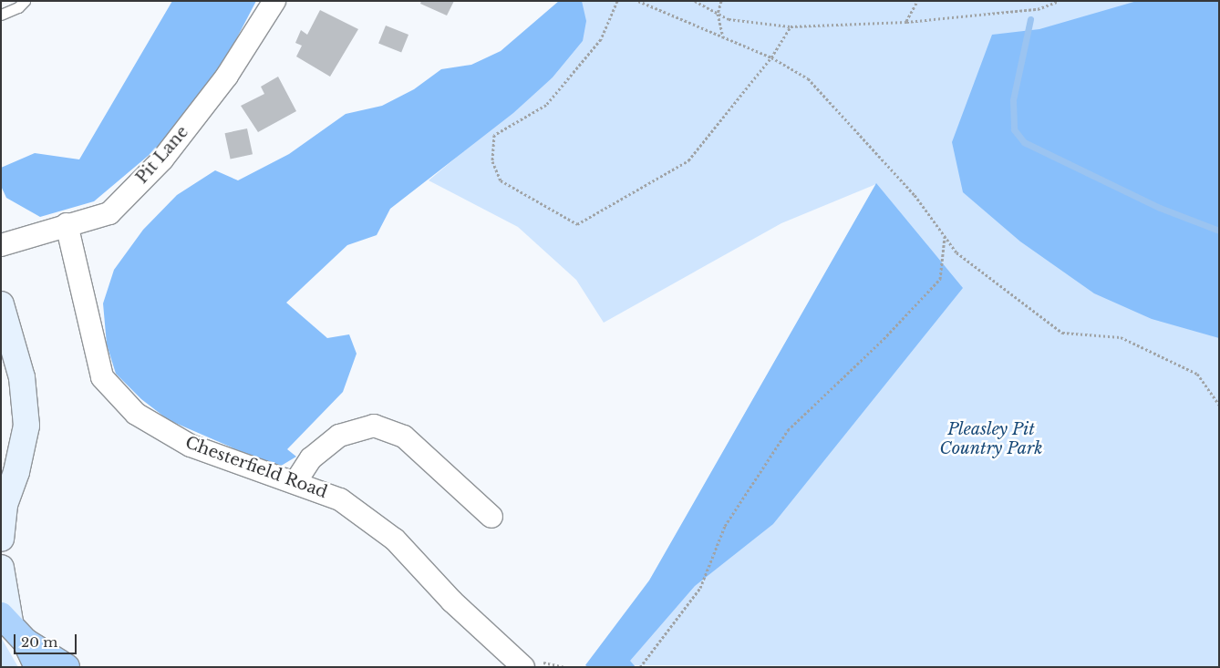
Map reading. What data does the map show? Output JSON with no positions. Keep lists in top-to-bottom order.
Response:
{
  "streets": {
    "street": ["Pit Lane", "Chesterfield Road"]
  },
  "crossings": [
    ["Pit Lane", "Chesterfield Road"]
  ],
  "parks": ["Pleasley Pit Country Park"],
  "scale_bar": "20 m"
}
